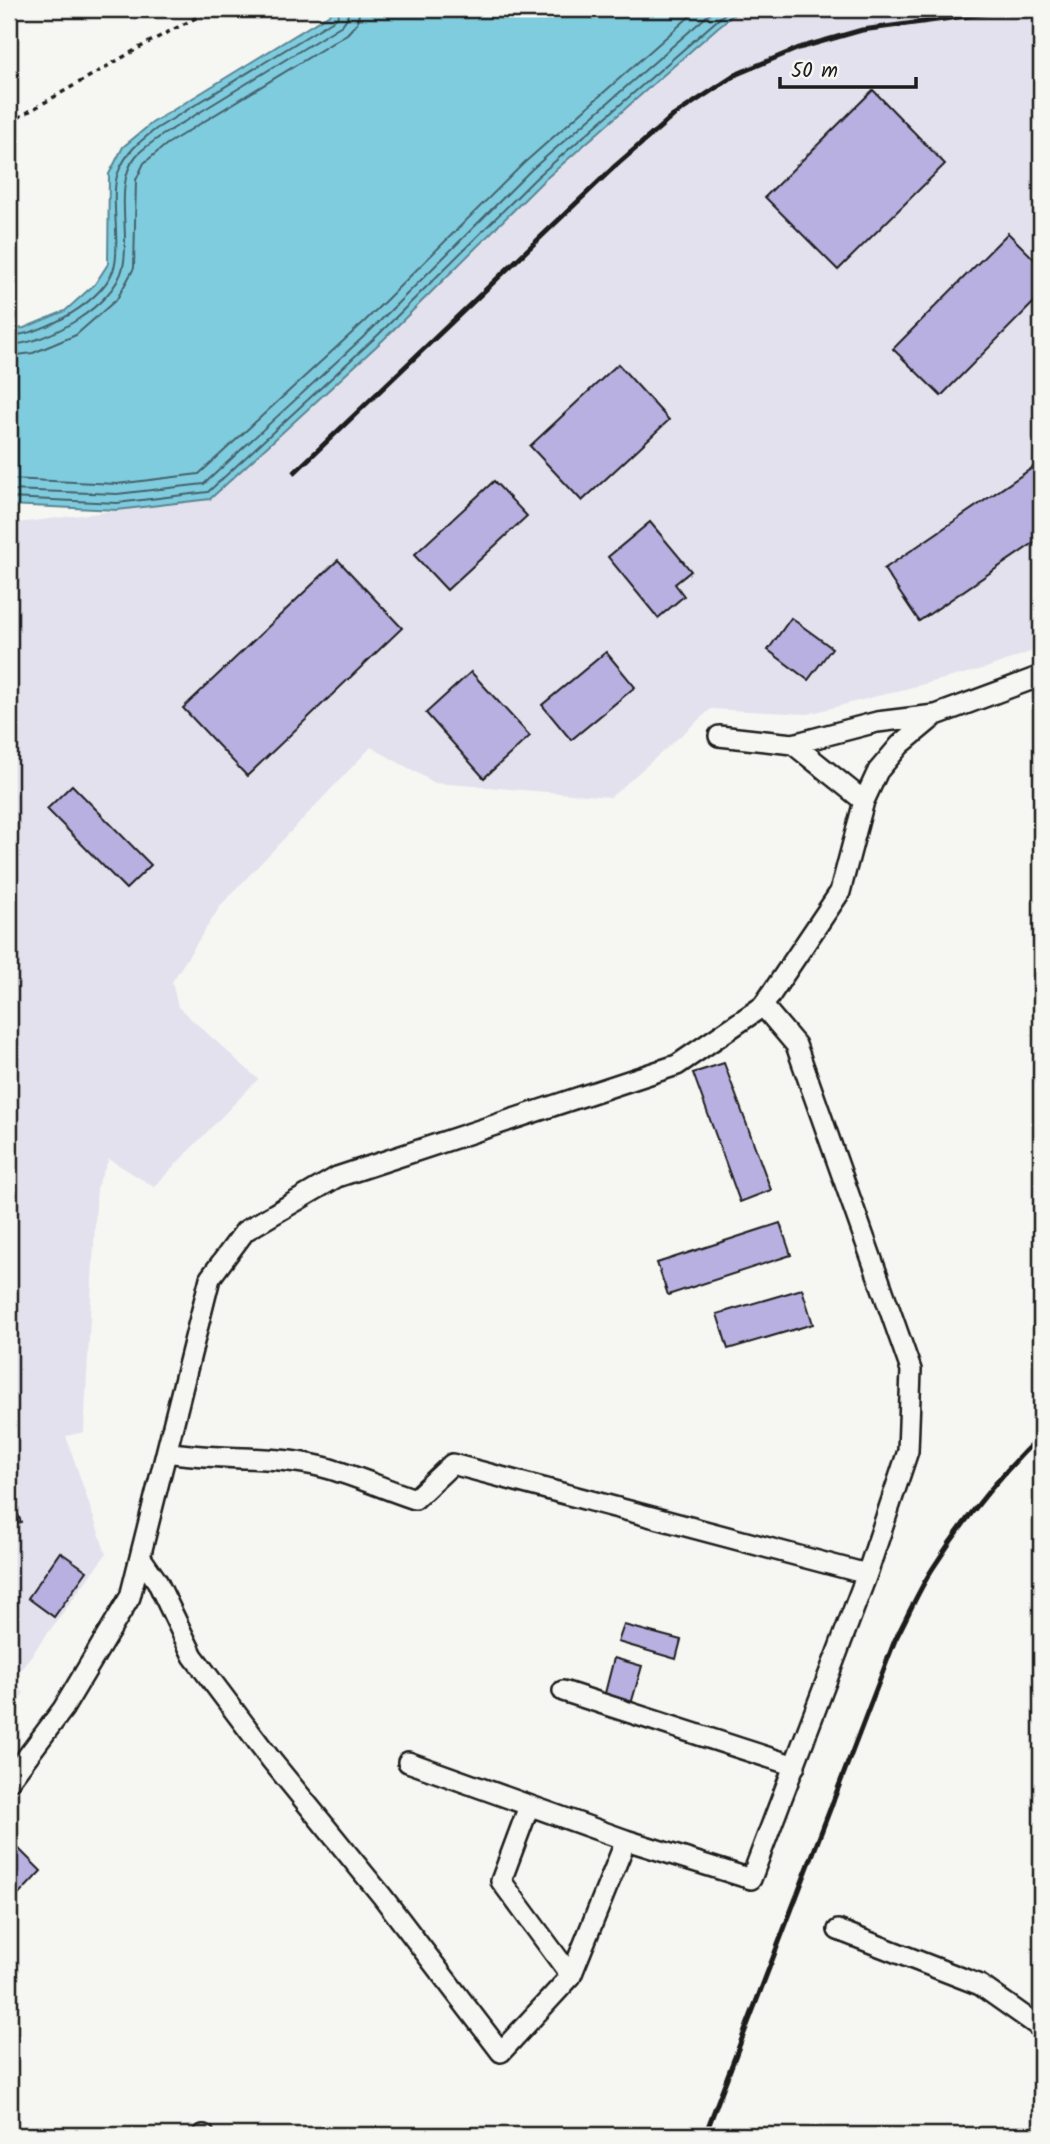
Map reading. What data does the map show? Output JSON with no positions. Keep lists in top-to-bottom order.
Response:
{
  "scale_bar": "50 m"
}
